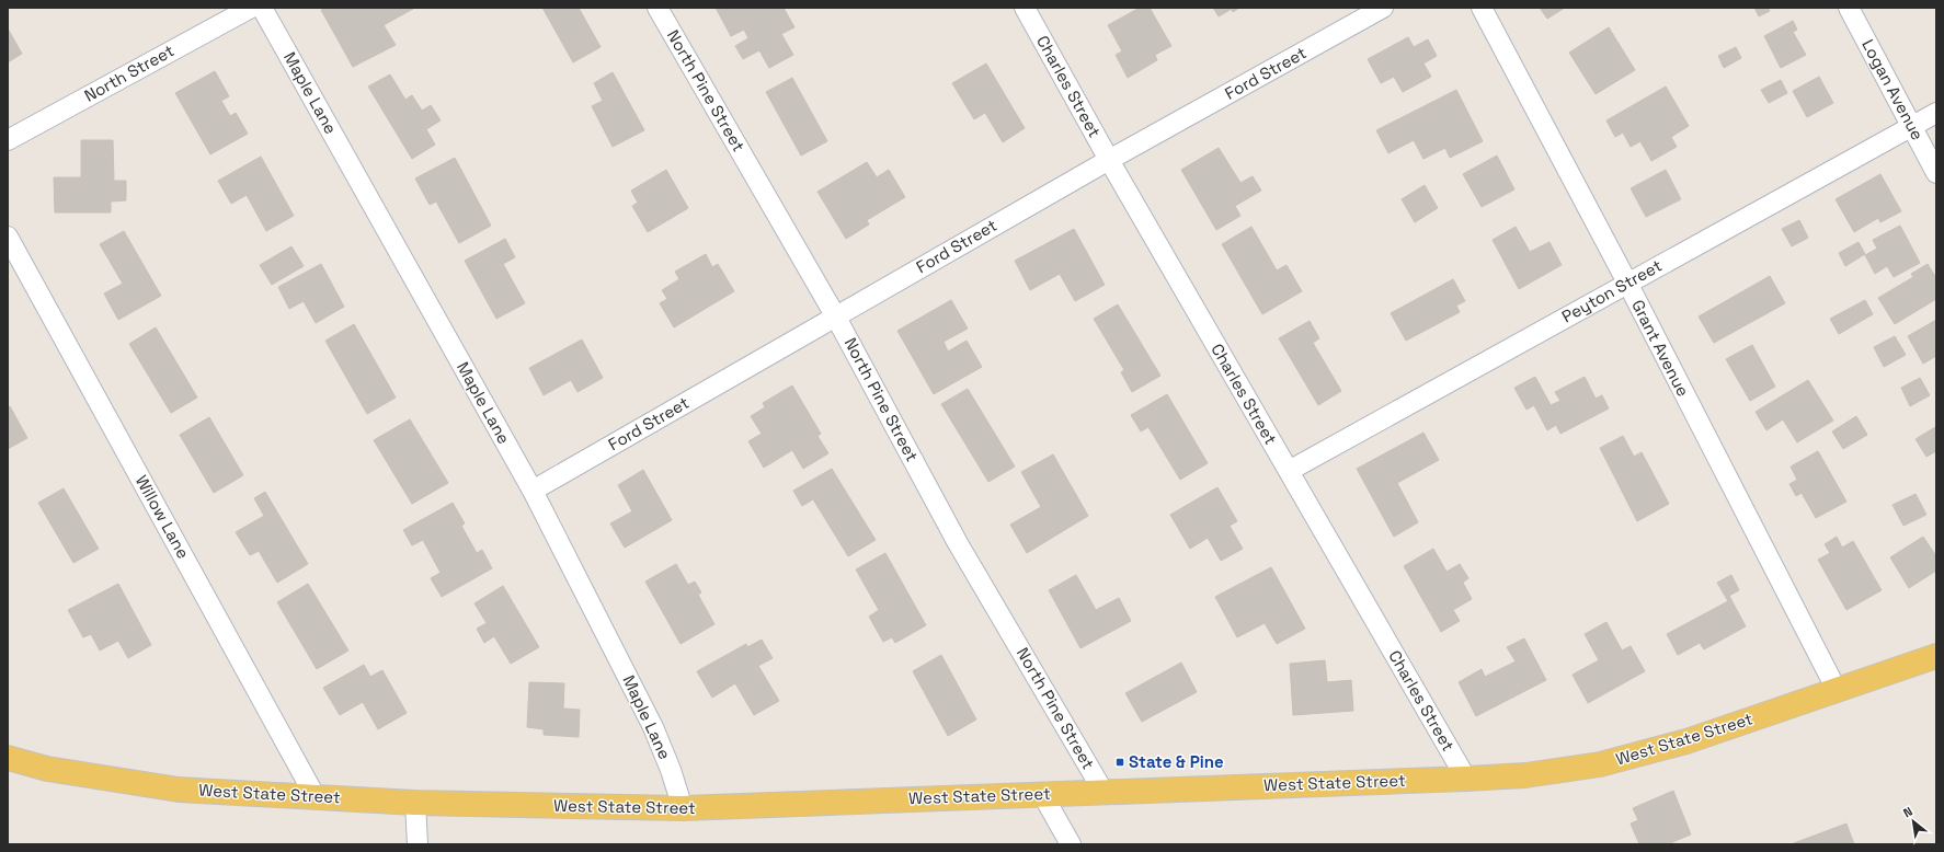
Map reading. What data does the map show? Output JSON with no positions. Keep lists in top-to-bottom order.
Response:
{
  "streets": {
    "main road": ["West State Street"],
    "street": [
      "North Street",
      "Ford Street",
      "Charles Street",
      "Logan Avenue",
      "North Pine Street",
      "Maple Lane",
      "Peyton Street",
      "Grant Avenue",
      "Willow Lane"
    ]
  },
  "crossings": [
    ["Ford Street", "Charles Street"],
    ["Ford Street", "North Pine Street"],
    ["Ford Street", "Maple Lane"],
    ["Charles Street", "Peyton Street"],
    ["Charles Street", "West State Street"],
    ["Logan Avenue", "Peyton Street"],
    ["North Pine Street", "West State Street"],
    ["Maple Lane", "West State Street"],
    ["Peyton Street", "Grant Avenue"],
    ["Grant Avenue", "West State Street"],
    ["Willow Lane", "West State Street"]
  ],
  "places": {
    "transit": ["State & Pine"]
  },
  "north": "top left"
}
